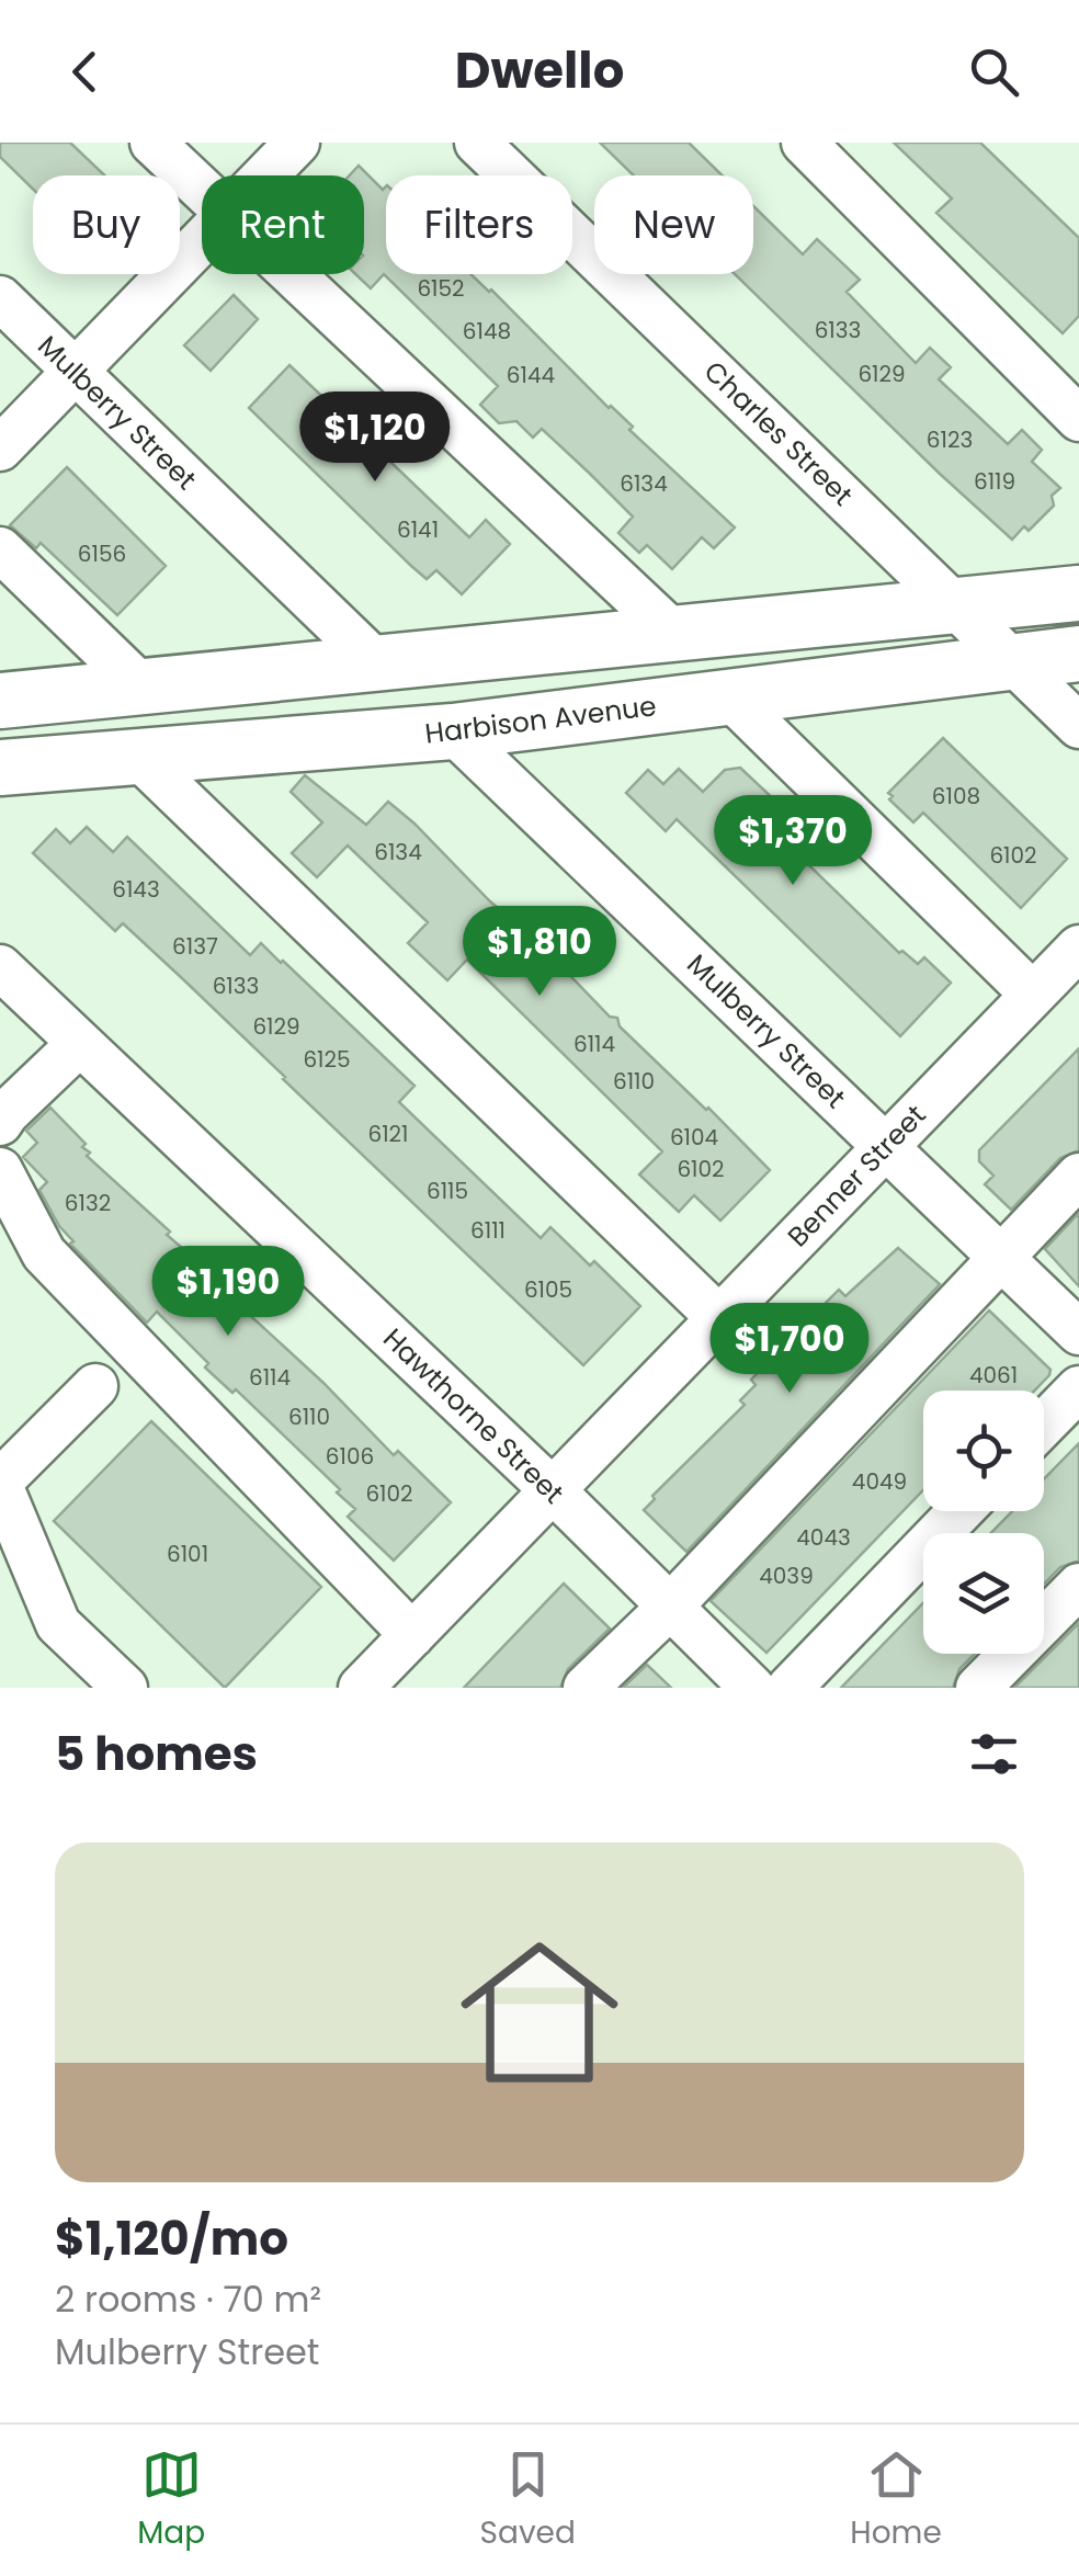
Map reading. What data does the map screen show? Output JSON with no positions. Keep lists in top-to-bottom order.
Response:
{
  "streets": {
    "main road": ["Harbison Avenue"],
    "street": [
      "Mulberry Street",
      "Charles Street",
      "Benner Street",
      "Hawthorne Street"
    ]
  },
  "crossings": [
    ["Mulberry Street", "Harbison Avenue"],
    ["Mulberry Street", "Benner Street"],
    ["Charles Street", "Harbison Avenue"],
    ["Benner Street", "Hawthorne Street"]
  ],
  "house_numbers": [
    "6152",
    "6133",
    "6148",
    "6129",
    "6144",
    "6123",
    "6119",
    "6134",
    "6141",
    "6156",
    "6108",
    "6134",
    "6102",
    "6143",
    "6137",
    "6133",
    "6129",
    "6114",
    "6125",
    "6110",
    "6121",
    "6104",
    "6102",
    "6115",
    "6132",
    "6111",
    "6105",
    "4061",
    "6114",
    "6110",
    "6106",
    "4049",
    "6102",
    "4043",
    "6101",
    "4039"
  ],
  "page": {
    "header": "Dwello",
    "chip": [
      "Buy",
      "Rent",
      "Filters",
      "New"
    ],
    "price": [
      "$1,120",
      "$1,370",
      "$1,810",
      "$1,190",
      "$1,700"
    ],
    "heading": "5 homes",
    "list": [
      {
        "name": "$1,120/mo",
        "note": "2 rooms · 70 m² · Mulberry Street"
      }
    ],
    "tabs": ["Map", "Saved", "Home"]
  }
}
